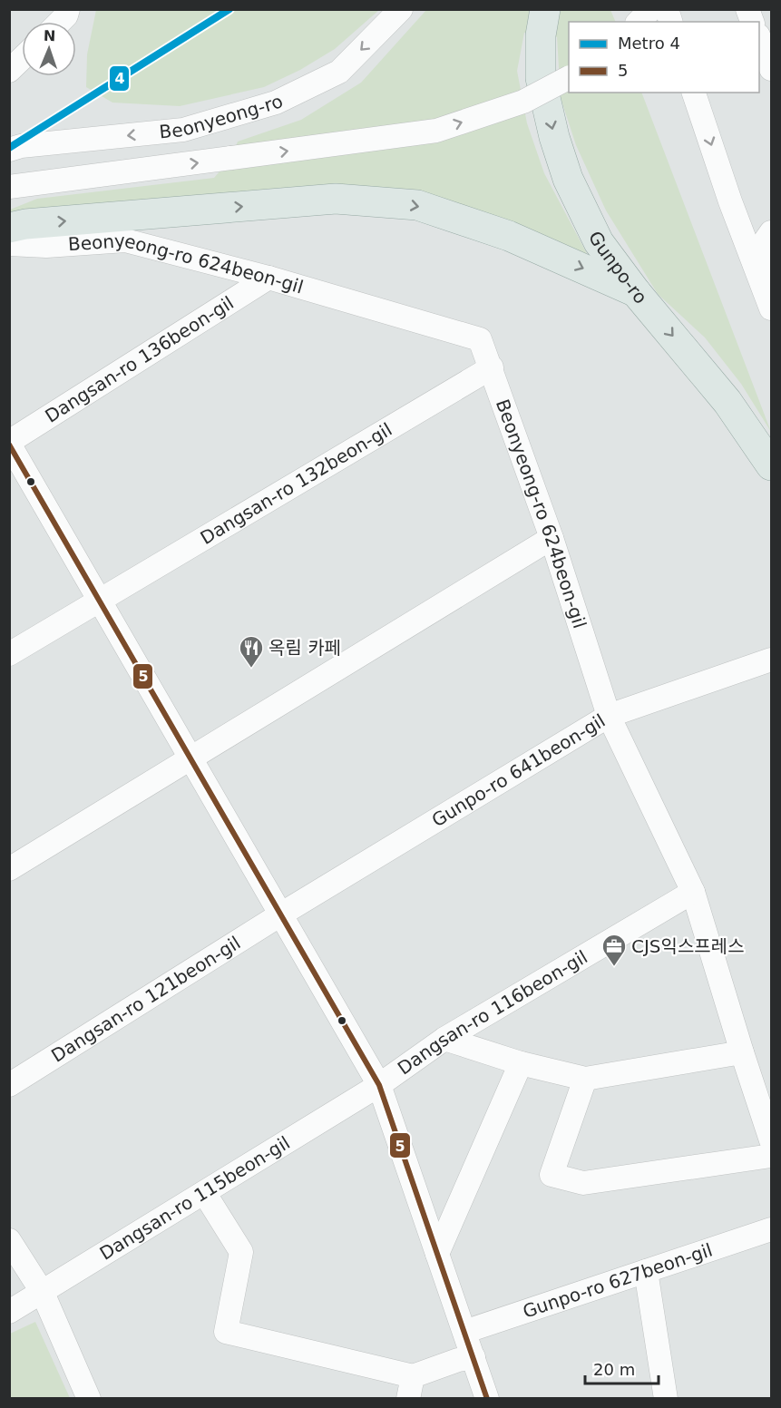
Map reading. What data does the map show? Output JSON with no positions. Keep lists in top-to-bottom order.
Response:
{
  "streets": {
    "main road": ["Gunpo-ro"],
    "street": [
      "Beonyeong-ro",
      "Beonyeong-ro 624beon-gil",
      "Dangsan-ro 136beon-gil",
      "Dangsan-ro 132beon-gil",
      "Gunpo-ro 641beon-gil",
      "Dangsan-ro 121beon-gil",
      "Dangsan-ro 116beon-gil",
      "Dangsan-ro 115beon-gil",
      "Gunpo-ro 627beon-gil"
    ]
  },
  "crossings": [
    ["Beonyeong-ro 624beon-gil", "Dangsan-ro 136beon-gil"],
    ["Beonyeong-ro 624beon-gil", "Dangsan-ro 132beon-gil"],
    ["Beonyeong-ro 624beon-gil", "Gunpo-ro 641beon-gil"],
    ["Beonyeong-ro 624beon-gil", "Dangsan-ro 116beon-gil"],
    ["Gunpo-ro 641beon-gil", "Dangsan-ro 121beon-gil"],
    ["Dangsan-ro 116beon-gil", "Dangsan-ro 115beon-gil"]
  ],
  "one_way": ["Gunpo-ro"],
  "places": {
    "restaurant": ["옥림 카페"],
    "office": ["CJS익스프레스"]
  },
  "lines": ["metro line 4", "transit line 5"],
  "legend": ["Metro 4", "5"],
  "scale_bar": "20 m",
  "north": "top"
}
